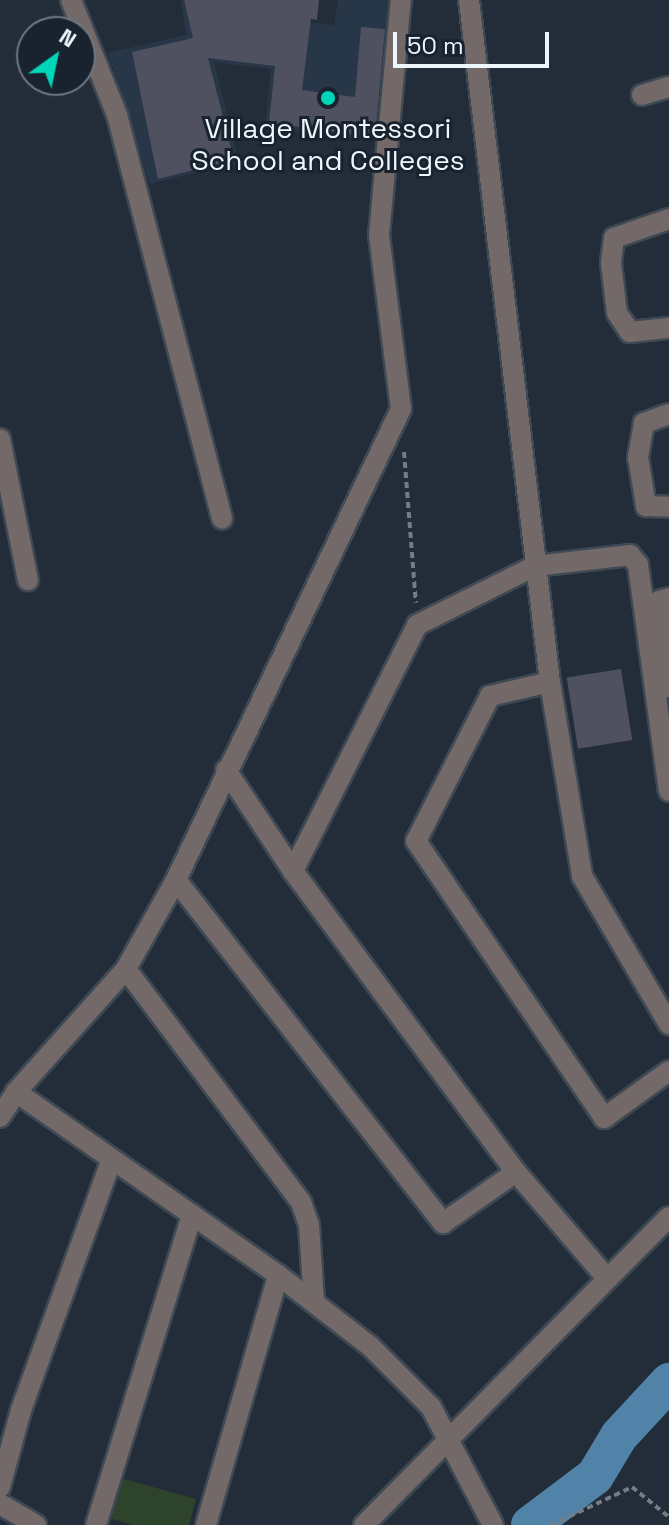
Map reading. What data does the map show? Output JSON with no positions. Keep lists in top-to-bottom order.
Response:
{
  "places": ["Village Montessori School and Colleges"],
  "scale_bar": "50 m",
  "north": "top right"
}
